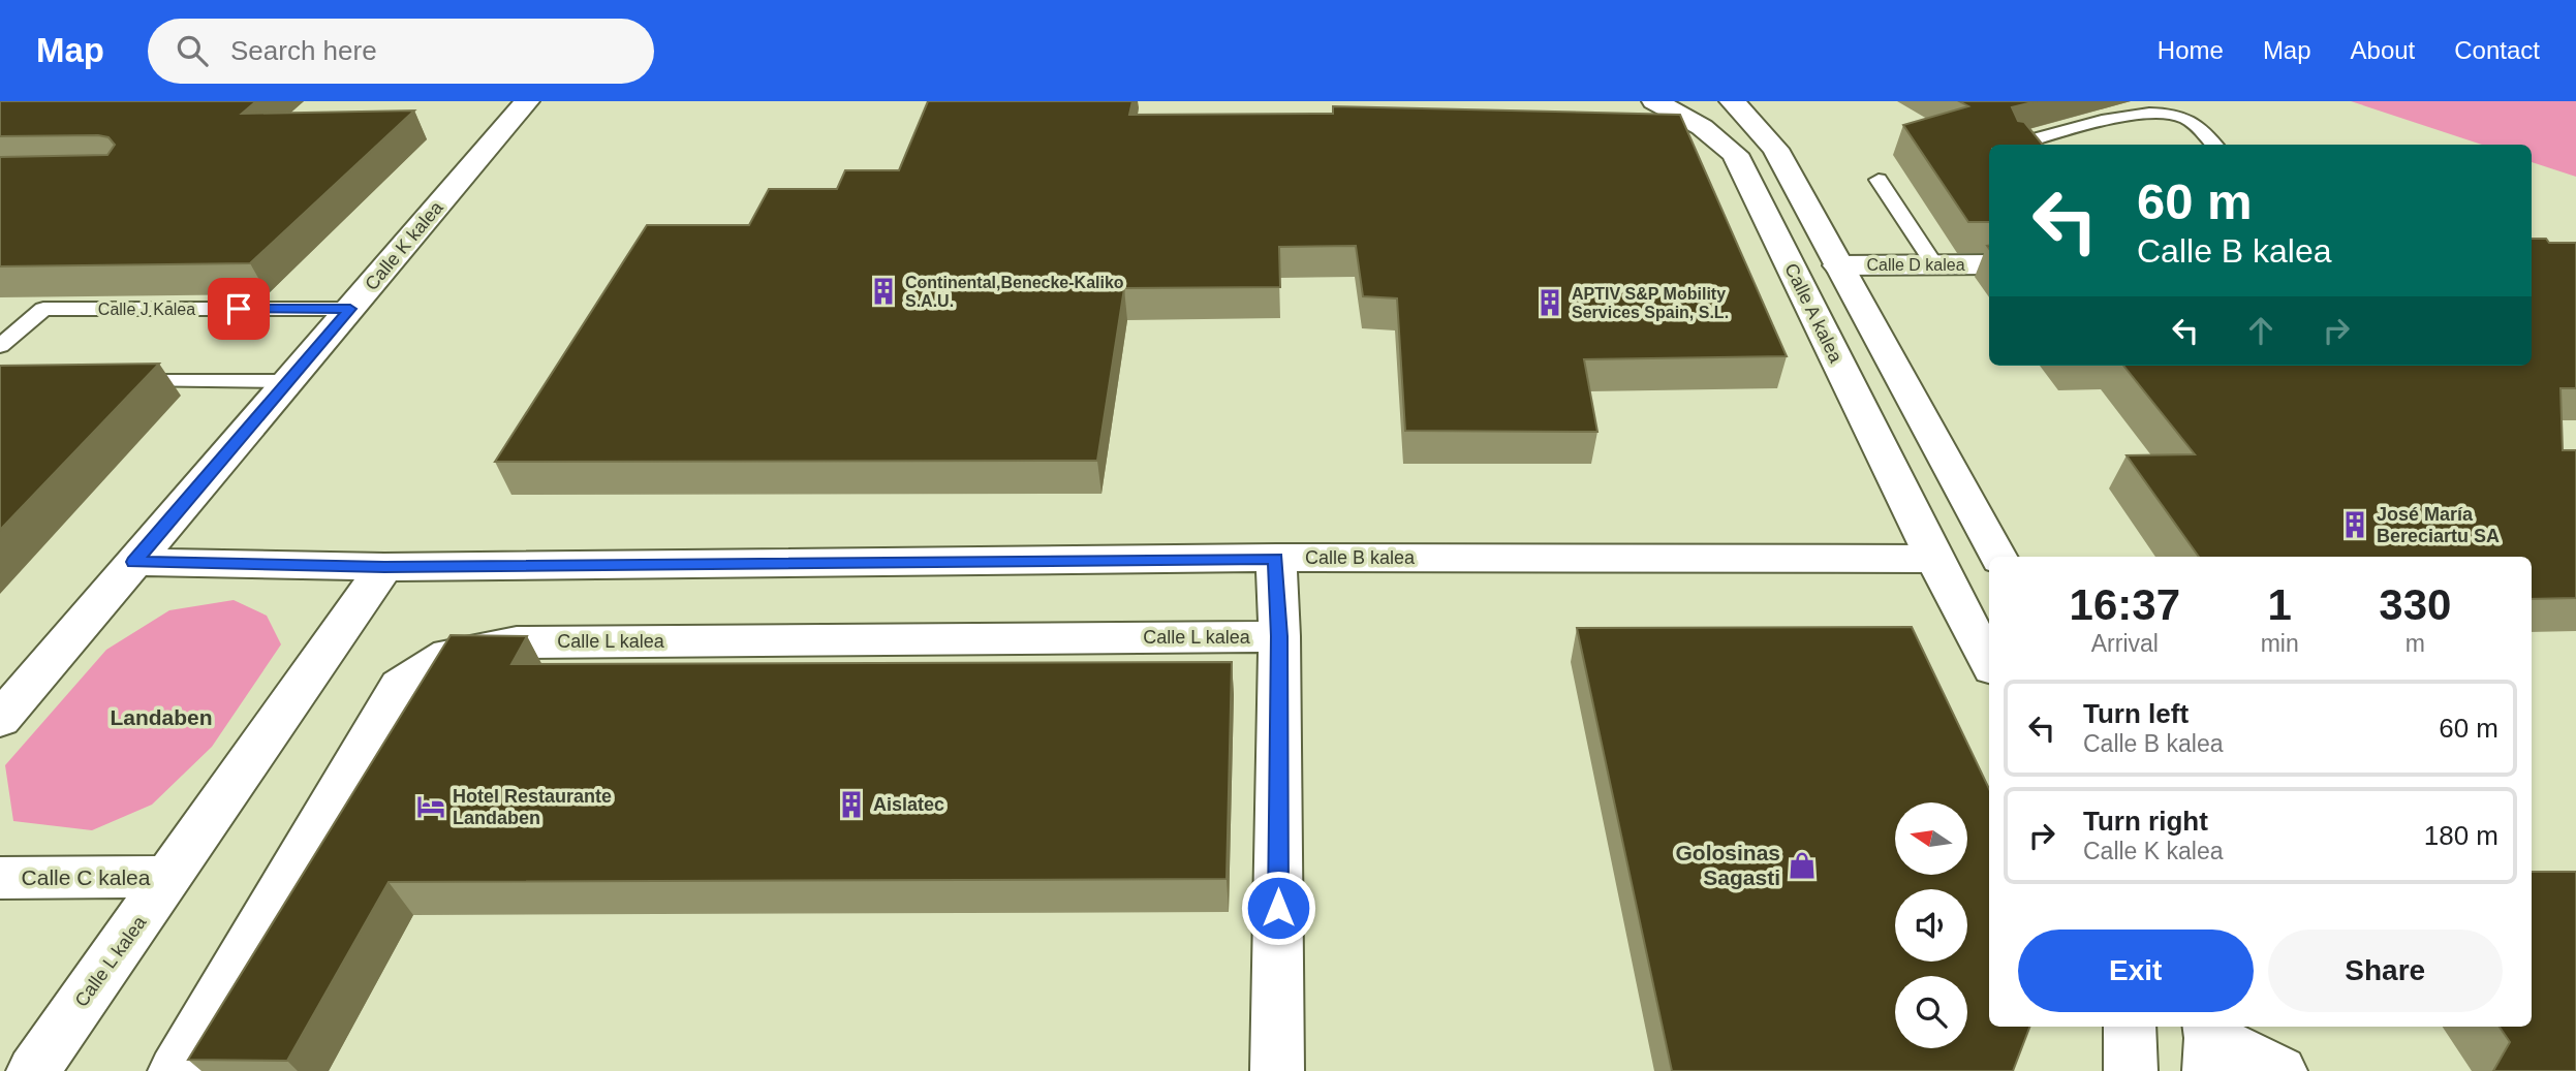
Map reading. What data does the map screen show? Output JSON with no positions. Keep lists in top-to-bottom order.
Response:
{
  "streets": {
    "street": [
      "Calle K kalea",
      "Calle D kalea",
      "Calle A kalea",
      "Calle B kalea",
      "Calle L kalea",
      "Calle C kalea"
    ],
    "lane": ["Calle J Kalea"]
  },
  "crossings": [
    ["Calle K kalea", "Calle J Kalea"],
    ["Calle K kalea", "Calle B kalea"],
    ["Calle A kalea", "Calle B kalea"],
    ["Calle B kalea", "Calle L kalea"],
    ["Calle L kalea", "Calle C kalea"]
  ],
  "districts": ["Landaben"],
  "places": {
    "building": [
      "Continental,Benecke-Kaliko S.A.U.",
      "APTIV S&P Mobility Services Spain, S.L.",
      "José María Bereciartu SA",
      "Aislatec"
    ],
    "hotel": ["Hotel Restaurante Landaben"],
    "shop": ["Golosinas Sagasti"]
  },
  "north": "left",
  "page": {
    "header": "Map",
    "search": "Search here",
    "nav": [
      "Home",
      "Map",
      "About",
      "Contact"
    ],
    "turn": ["60 m", "Calle B kalea"],
    "eta": [
      "16:37",
      "Arrival",
      "1",
      "min",
      "330",
      "m"
    ],
    "list": [
      {
        "name": "Turn left",
        "note": "Calle B kalea",
        "value": "60 m"
      },
      {
        "name": "Turn right",
        "note": "Calle K kalea",
        "value": "180 m"
      }
    ],
    "buttons": ["Exit", "Share"]
  }
}
